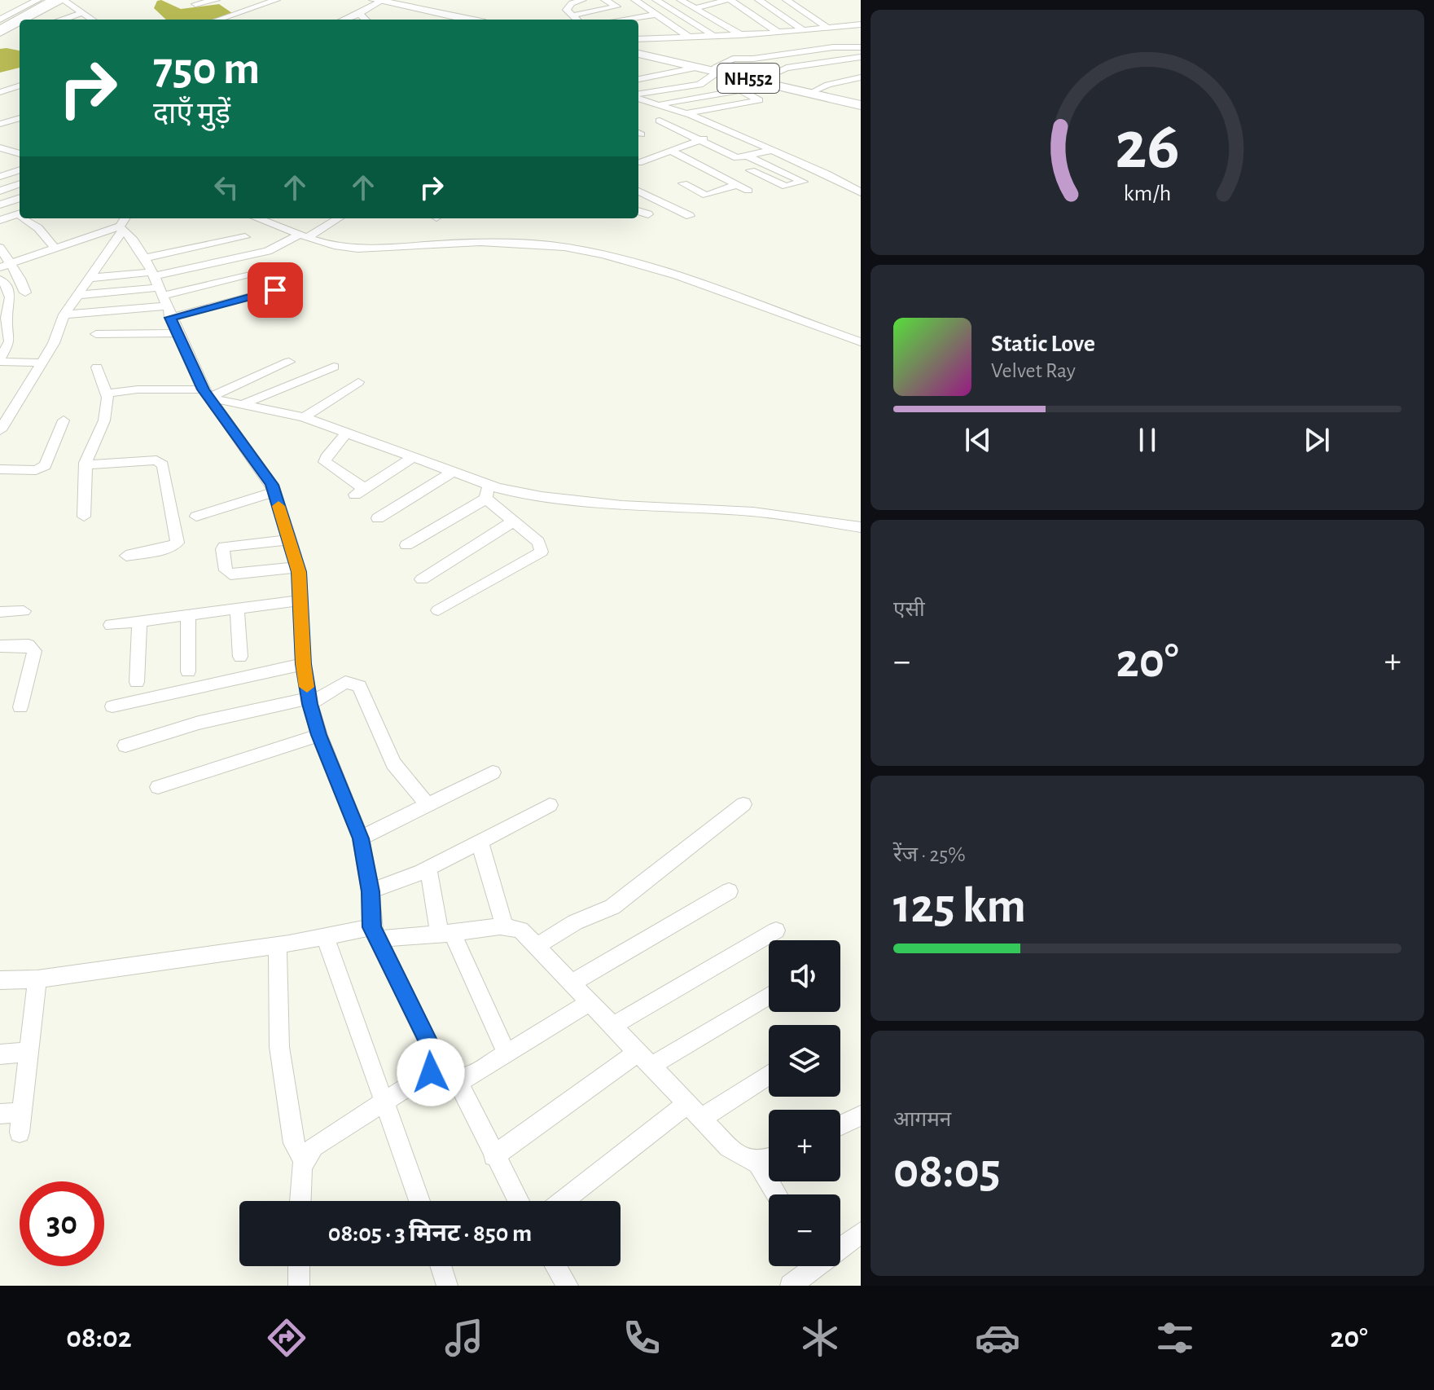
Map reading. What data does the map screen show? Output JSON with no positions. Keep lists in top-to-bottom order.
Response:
{
  "streets": {
    "highway": ["NH552"]
  },
  "page": {
    "turn": ["750 m", "दाएँ मुड़ें"],
    "song": ["Static Love", "Velvet Ray"],
    "tile": [
      "एसी",
      ["रेंज · 25%", "125 km"],
      ["आगमन", "08:05"]
    ],
    "heat": ["−", "20°", "+"],
    "map_buttons": ["+", "−"],
    "limit": "30",
    "trip": "08:05 · 3 मिनट · 850 m",
    "tabs": ["08:02", "20°"],
    "gauge": ["26", "km/h"]
  }
}
